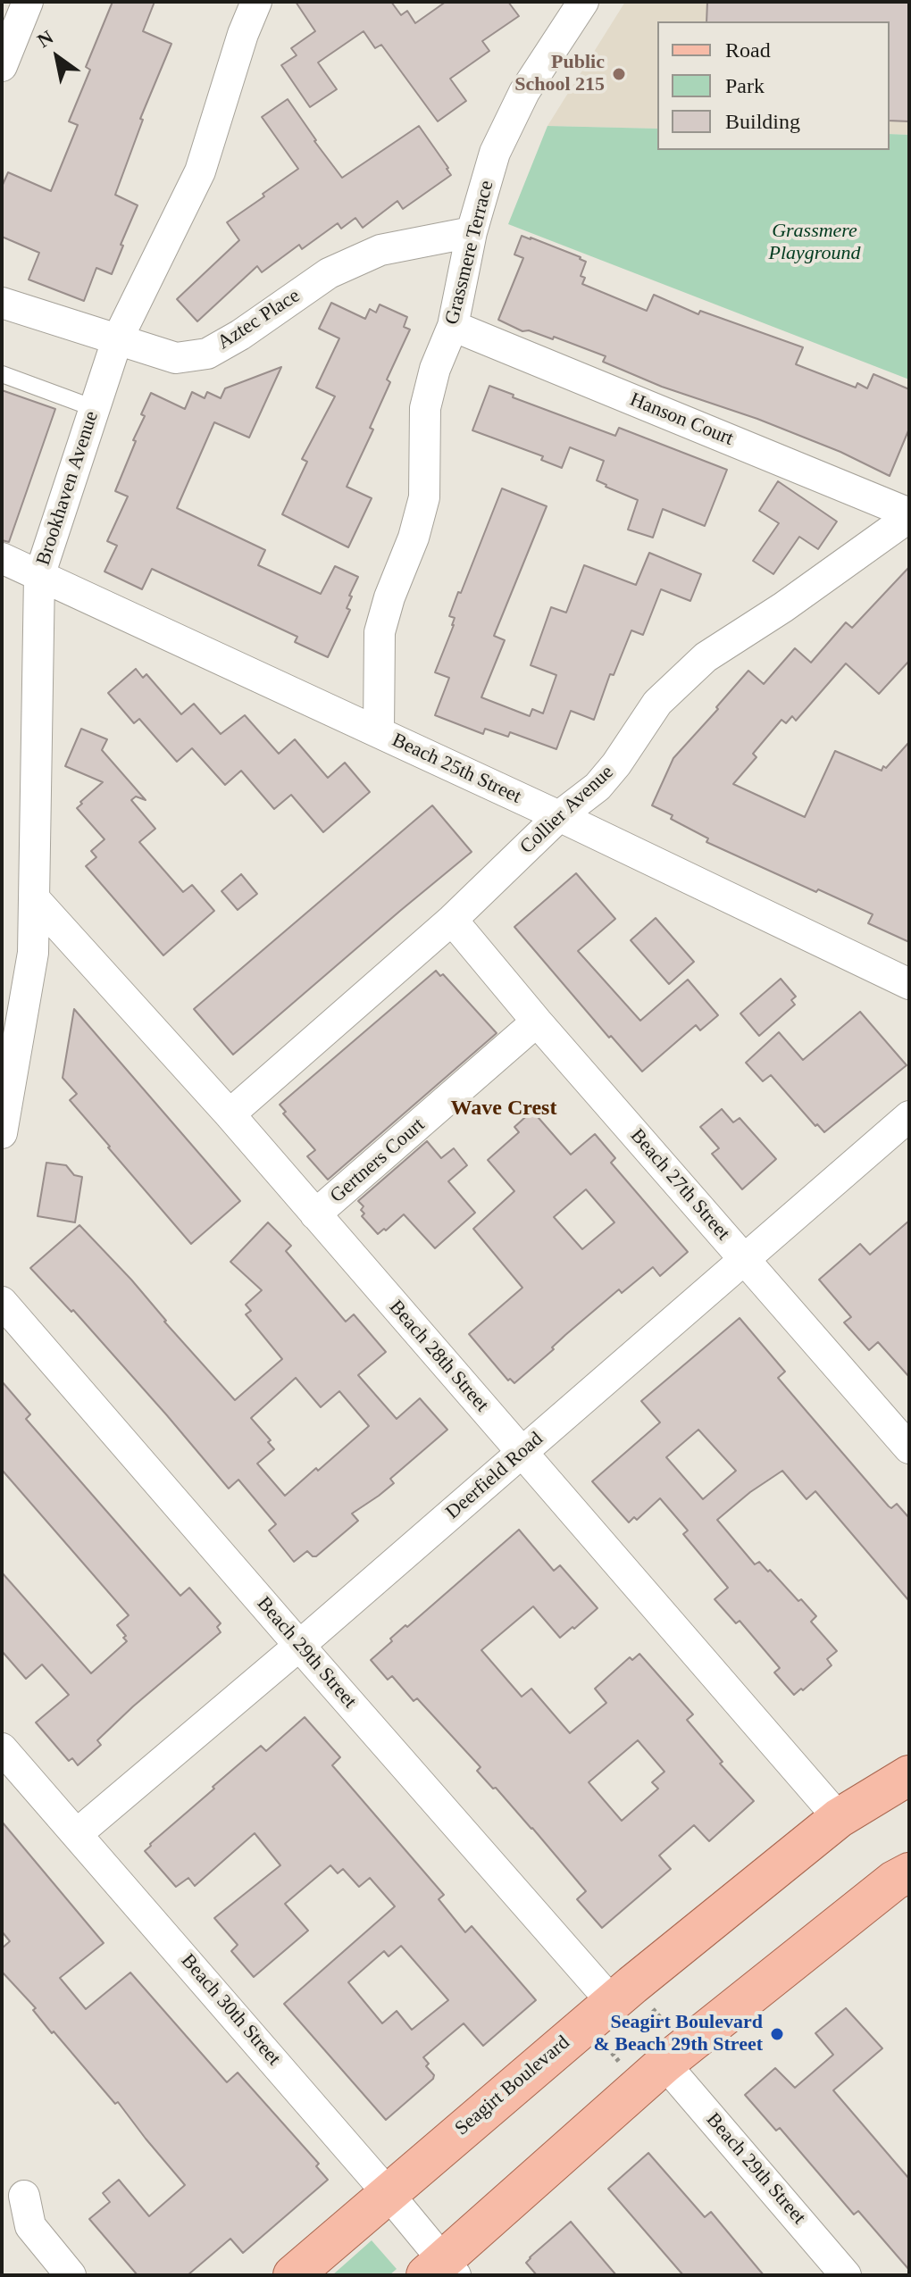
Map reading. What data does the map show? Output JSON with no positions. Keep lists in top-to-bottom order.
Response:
{
  "streets": {
    "main road": ["Seagirt Boulevard"],
    "street": [
      "Grassmere Terrace",
      "Aztec Place",
      "Hanson Court",
      "Brookhaven Avenue",
      "Beach 25th Street",
      "Collier Avenue",
      "Gertners Court",
      "Beach 27th Street",
      "Beach 28th Street",
      "Deerfield Road",
      "Beach 29th Street",
      "Beach 30th Street"
    ]
  },
  "crossings": [
    ["Grassmere Terrace", "Aztec Place"],
    ["Grassmere Terrace", "Hanson Court"],
    ["Grassmere Terrace", "Beach 25th Street"],
    ["Aztec Place", "Brookhaven Avenue"],
    ["Hanson Court", "Collier Avenue"],
    ["Brookhaven Avenue", "Beach 25th Street"],
    ["Brookhaven Avenue", "Beach 28th Street"],
    ["Beach 25th Street", "Collier Avenue"],
    ["Collier Avenue", "Beach 27th Street"],
    ["Collier Avenue", "Beach 28th Street"],
    ["Gertners Court", "Beach 27th Street"],
    ["Gertners Court", "Beach 28th Street"],
    ["Beach 27th Street", "Deerfield Road"],
    ["Beach 28th Street", "Deerfield Road"],
    ["Beach 28th Street", "Seagirt Boulevard"],
    ["Deerfield Road", "Beach 29th Street"],
    ["Deerfield Road", "Beach 30th Street"],
    ["Beach 29th Street", "Seagirt Boulevard"],
    ["Beach 30th Street", "Seagirt Boulevard"]
  ],
  "districts": ["Wave Crest"],
  "parks": ["Grassmere Playground"],
  "places": ["Public School 215", "Seagirt Boulevard & Beach 29th Street"],
  "legend": ["Road", "Park", "Building"],
  "north": "top left"
}
